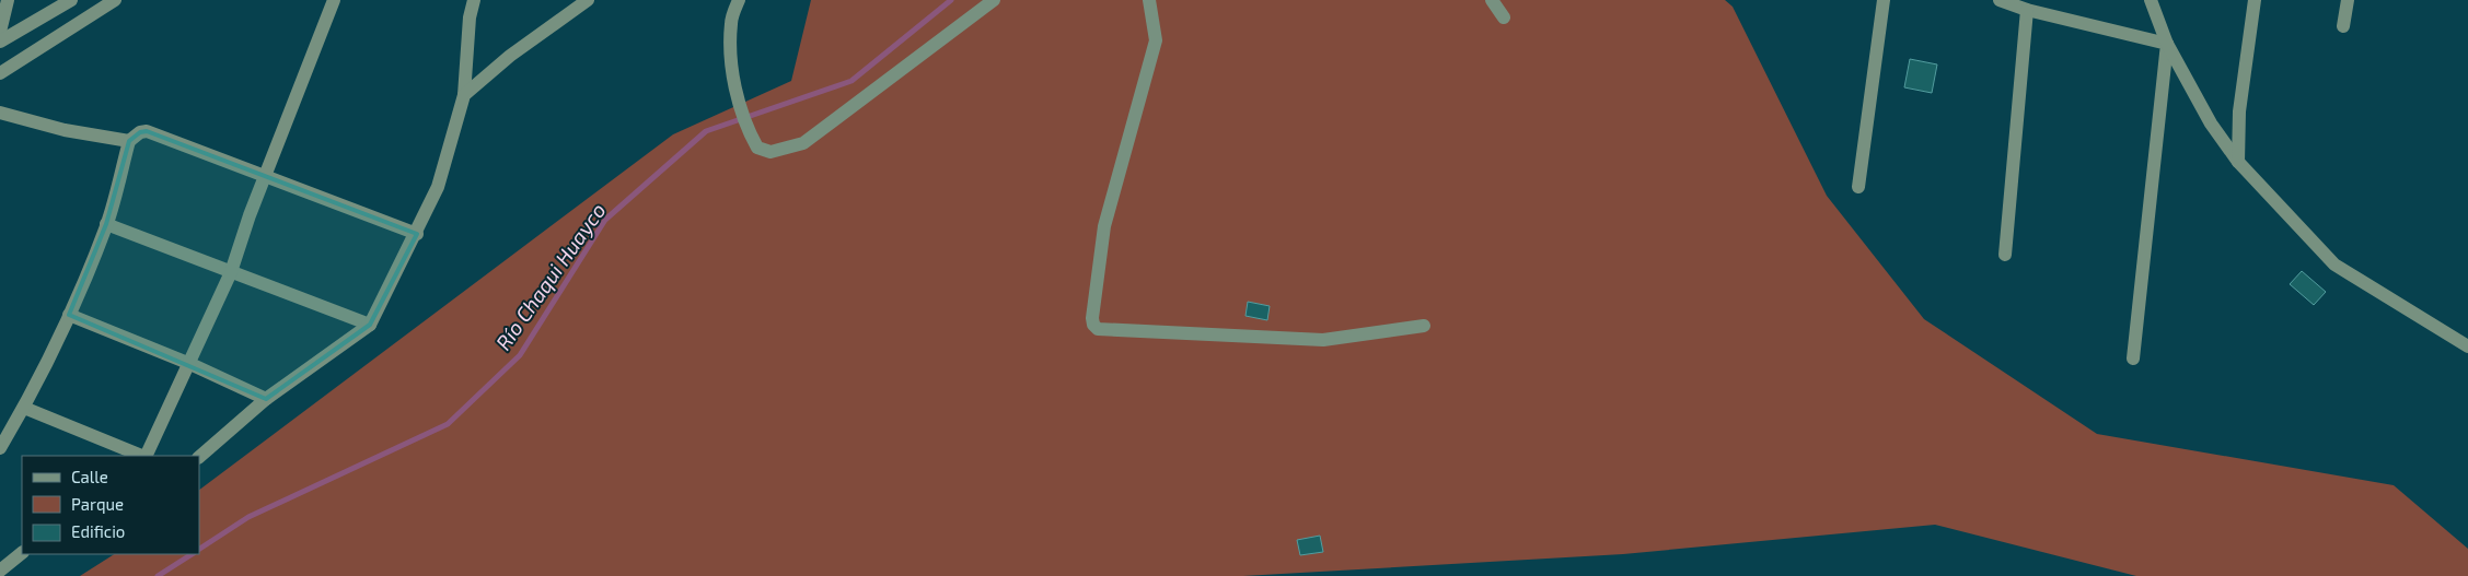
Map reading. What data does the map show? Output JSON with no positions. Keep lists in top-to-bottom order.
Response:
{
  "water": ["Río Chaqui Huayco"],
  "legend": ["Calle", "Parque", "Edificio"]
}
